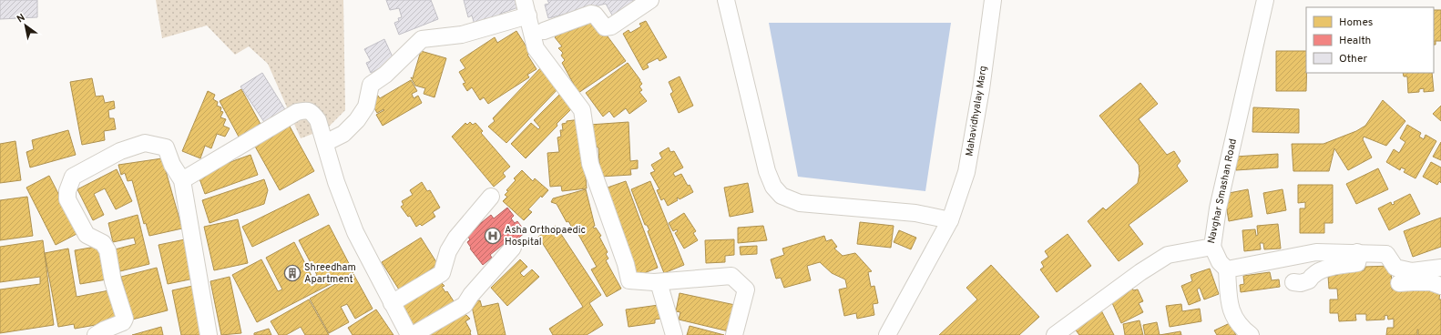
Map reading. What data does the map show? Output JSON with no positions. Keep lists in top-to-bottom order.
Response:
{
  "streets": {
    "street": ["Mahavidhyalay Marg", "Navghar Smashan Road"]
  },
  "places": {
    "hospital": ["Asha Orthopaedic Hospital"],
    "building": ["Shreedham Apartment"]
  },
  "legend": ["Homes", "Health", "Other"],
  "north": "top left"
}
